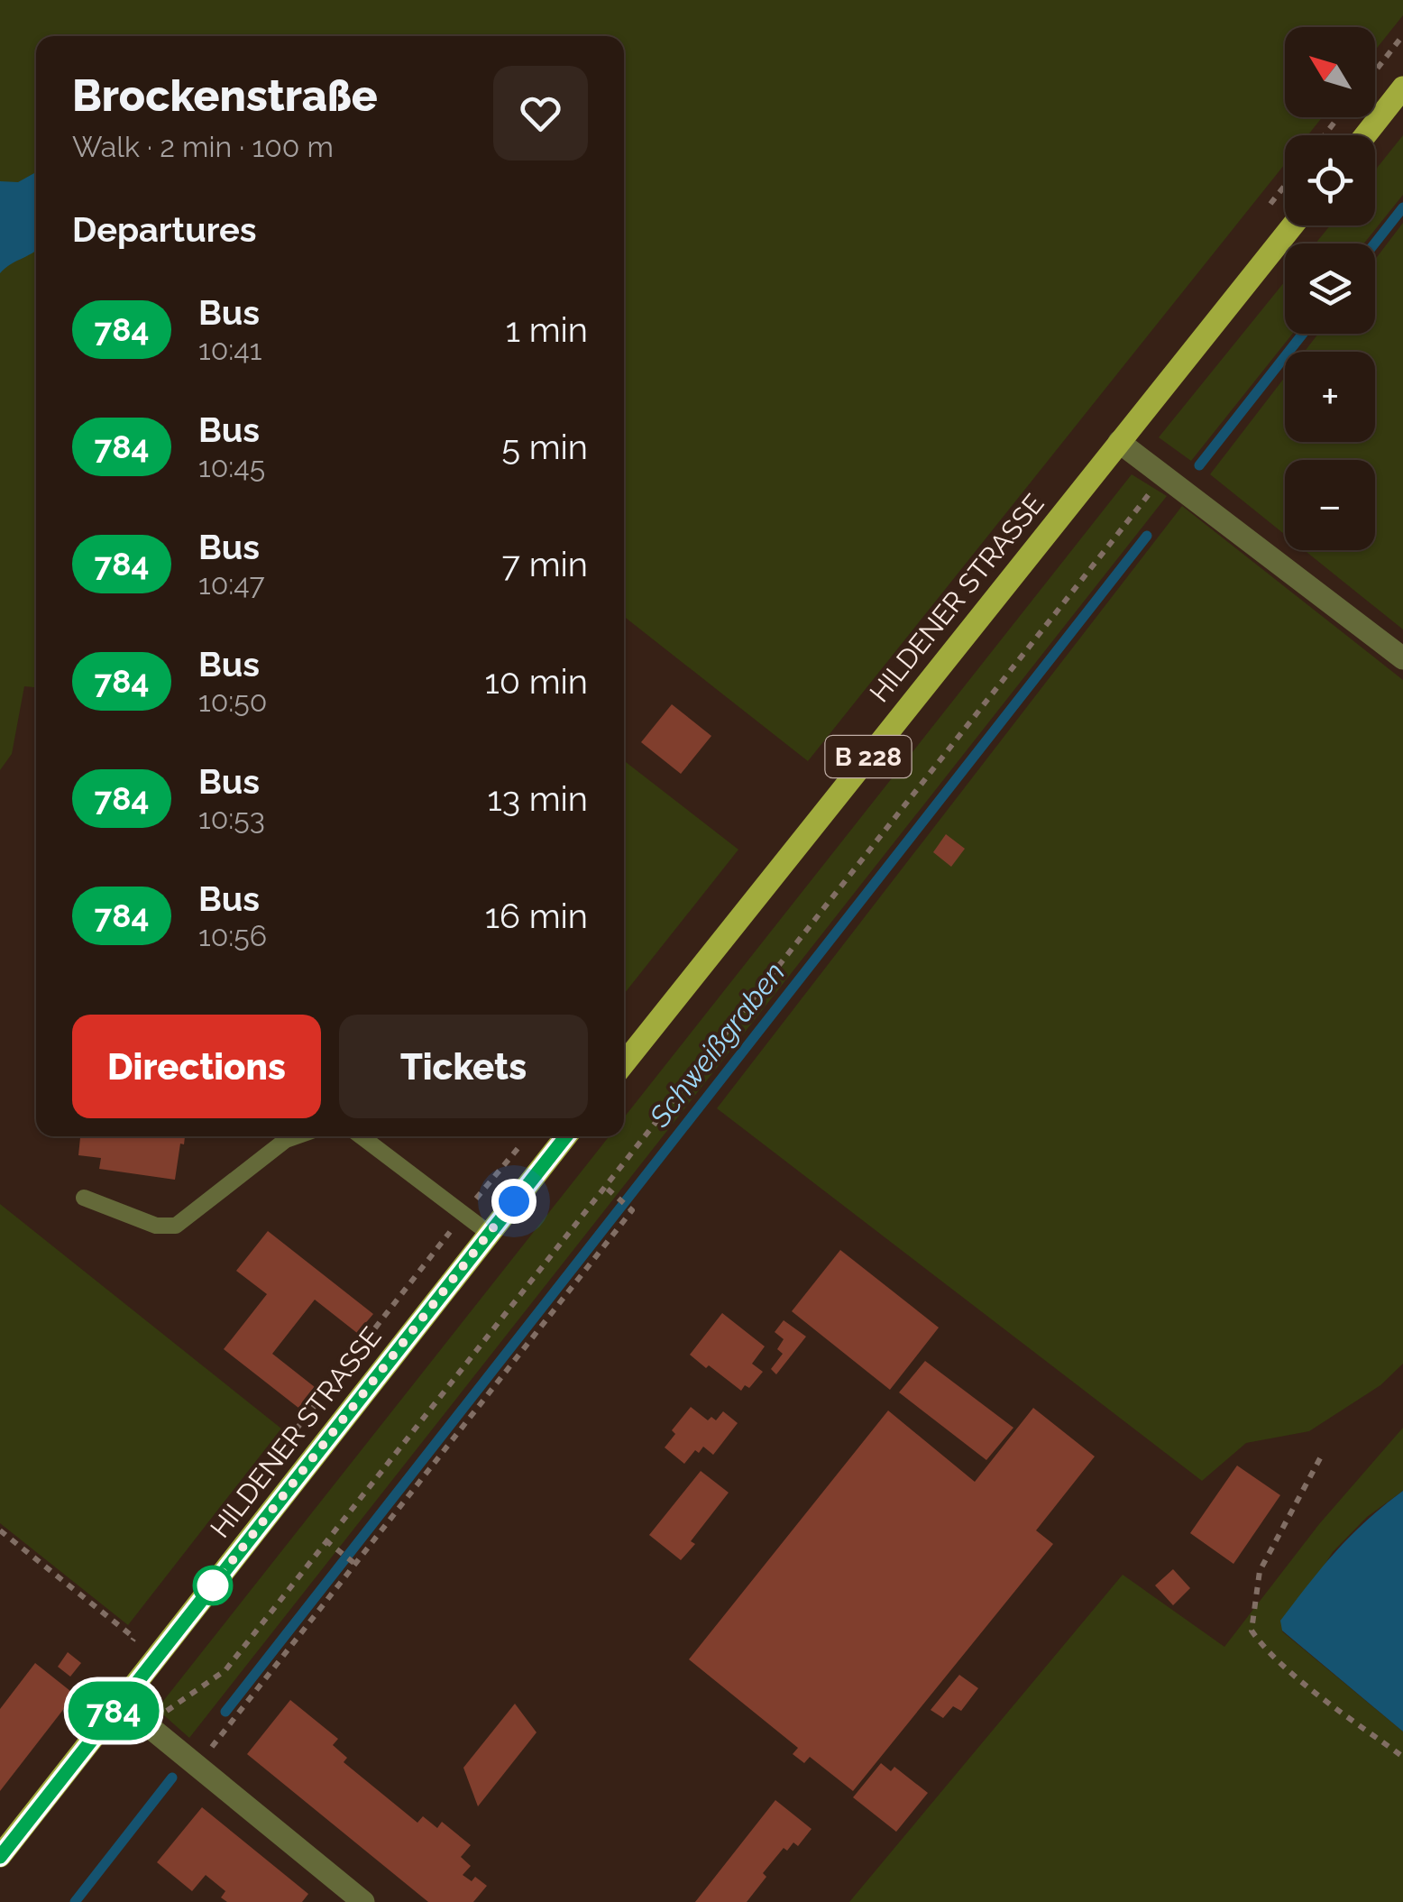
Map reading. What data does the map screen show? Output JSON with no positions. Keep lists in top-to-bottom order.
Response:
{
  "streets": {
    "main road": ["HILDENER STRASSE", "B 228"]
  },
  "crossings": [
    ["HILDENER STRASSE", "B 228"]
  ],
  "water": ["Schweißgraben"],
  "lines": ["bus line 784"],
  "north": "top left",
  "page": {
    "on_map": "784",
    "map_buttons": ["+", "−"],
    "heading": [
      ["Brockenstraße", "Walk · 2 min · 100 m"],
      "Departures"
    ],
    "list": [
      {
        "mark": "784",
        "name": "Bus",
        "note": "10:41",
        "value": "1 min"
      },
      {
        "mark": "784",
        "name": "Bus",
        "note": "10:45",
        "value": "5 min"
      },
      {
        "mark": "784",
        "name": "Bus",
        "note": "10:47",
        "value": "7 min"
      },
      {
        "mark": "784",
        "name": "Bus",
        "note": "10:50",
        "value": "10 min"
      },
      {
        "mark": "784",
        "name": "Bus",
        "note": "10:53",
        "value": "13 min"
      },
      {
        "mark": "784",
        "name": "Bus",
        "note": "10:56",
        "value": "16 min"
      }
    ],
    "buttons": ["Directions", "Tickets"]
  }
}
